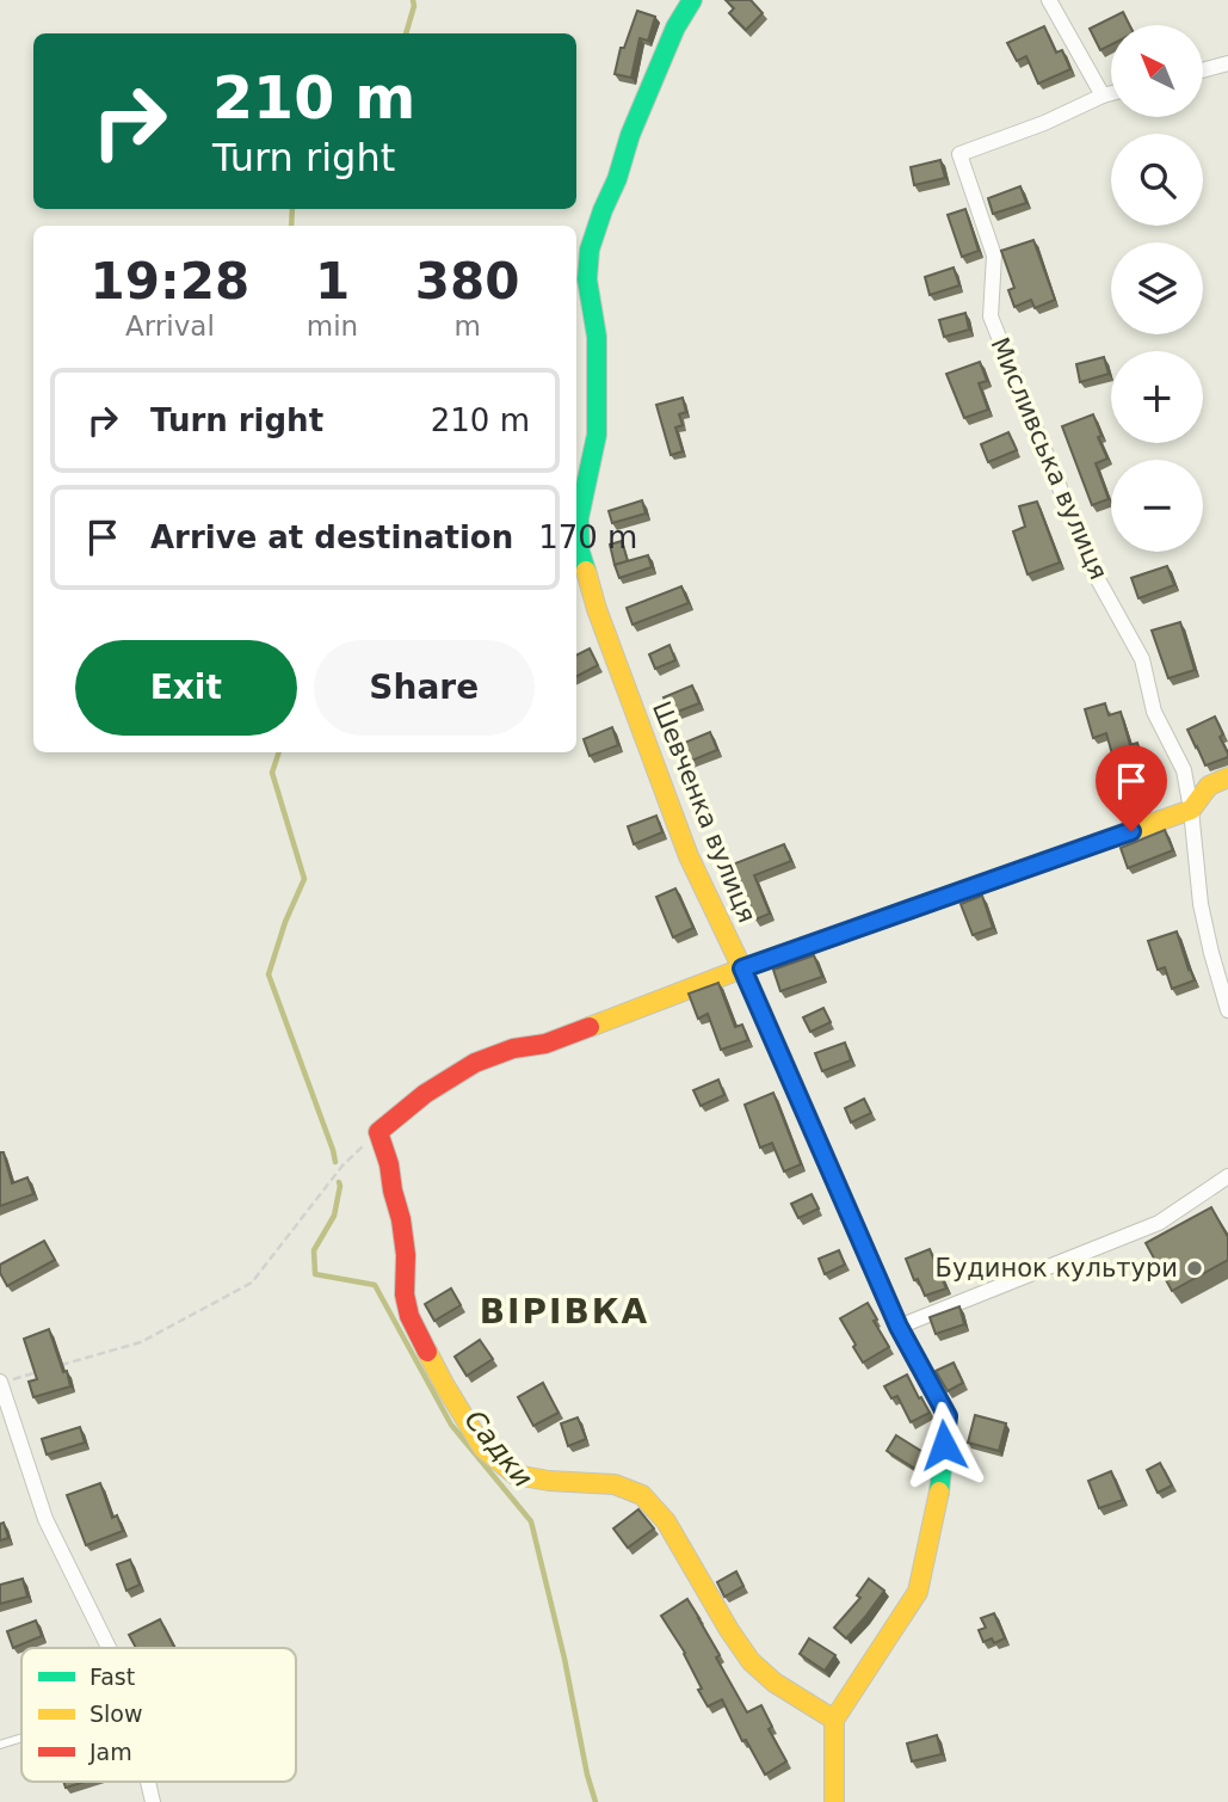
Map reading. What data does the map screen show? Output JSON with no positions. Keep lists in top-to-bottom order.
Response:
{
  "streets": {
    "street": ["Мисливська вулиця", "Шевченка вулиця"]
  },
  "districts": ["ВІРІВКА"],
  "water": ["Садки"],
  "places": ["Будинок культури"],
  "legend": ["Fast", "Slow", "Jam"],
  "north": "top left",
  "page": {
    "map_buttons": ["+", "−"],
    "turn": ["210 m", "Turn right"],
    "eta": [
      "19:28",
      "Arrival",
      "1",
      "min",
      "380",
      "m"
    ],
    "list": [
      {
        "name": "Turn right",
        "value": "210 m"
      },
      {
        "name": "Arrive at destination",
        "value": "170 m"
      }
    ],
    "buttons": ["Exit", "Share"]
  }
}
